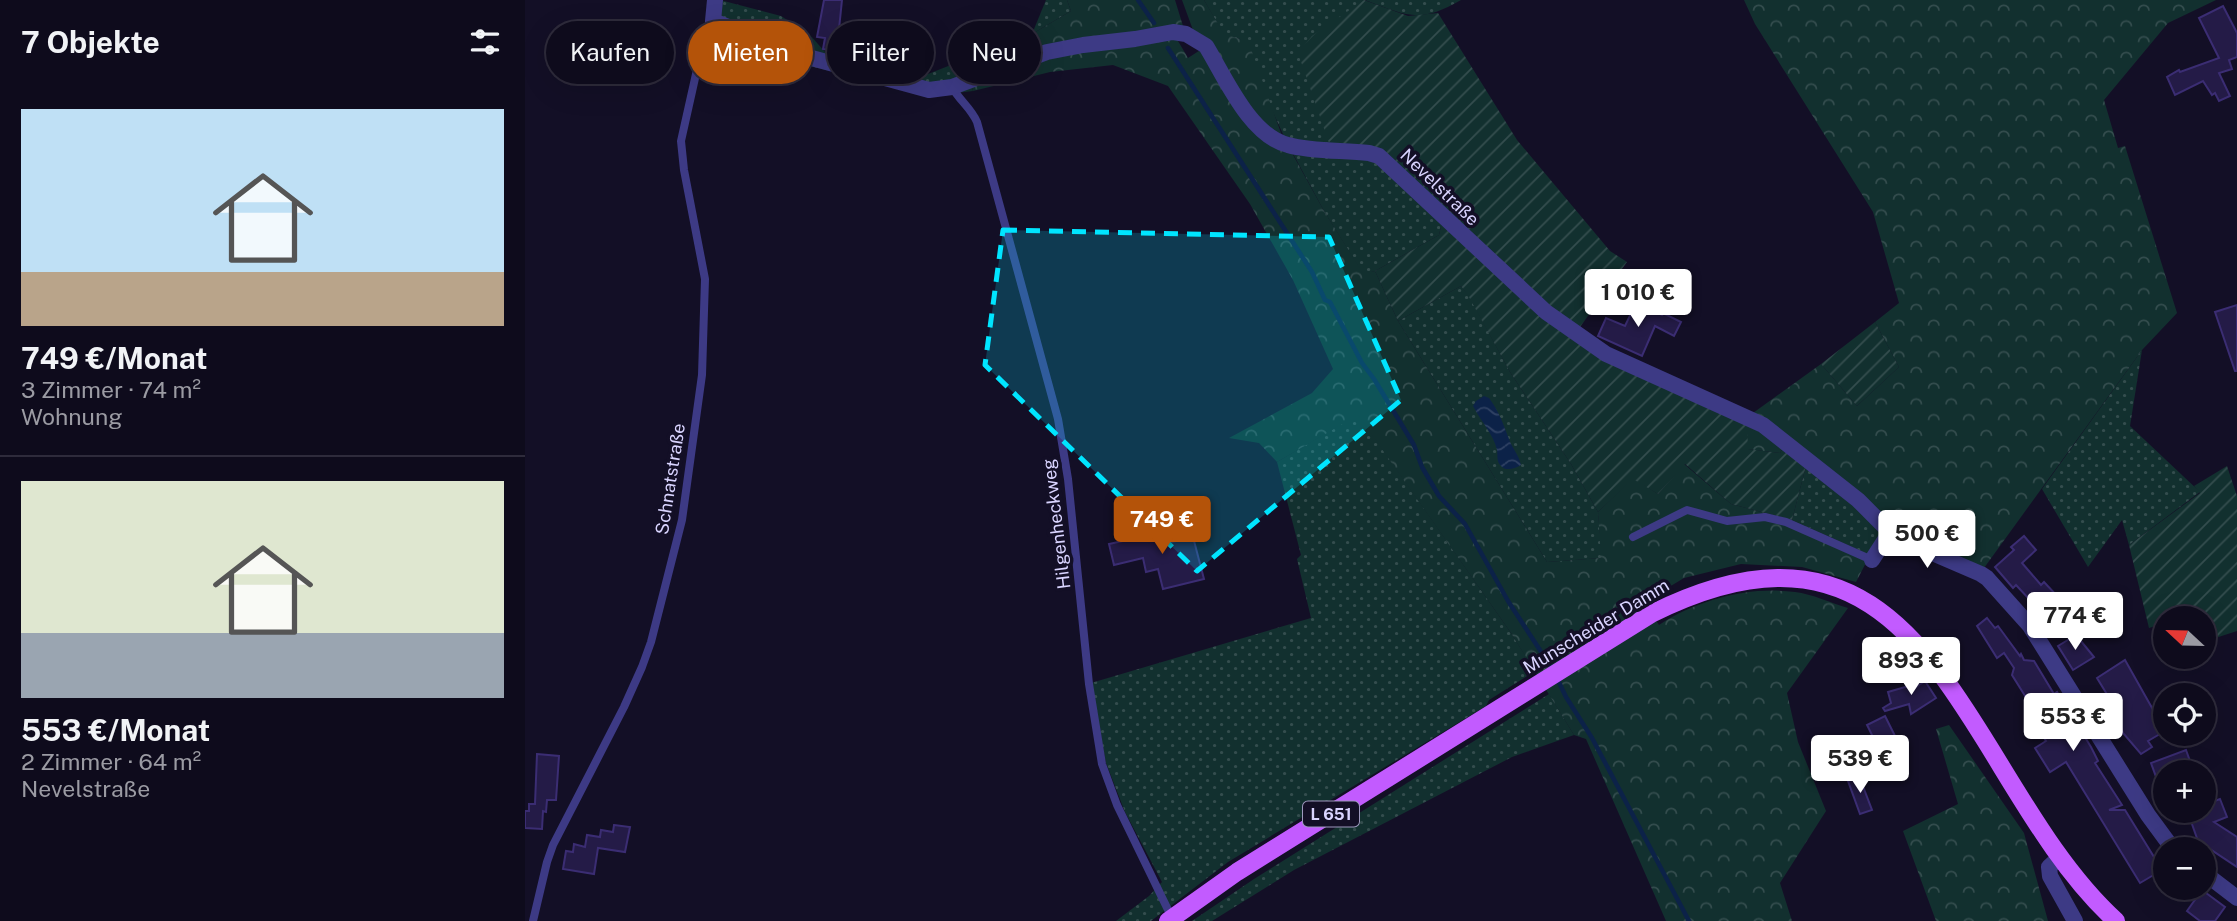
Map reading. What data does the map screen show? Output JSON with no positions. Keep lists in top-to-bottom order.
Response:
{
  "streets": {
    "main road": ["Munscheider Damm", "L 651"],
    "street": ["Nevelstraße"],
    "lane": ["Schnatstraße", "Hilgenheckweg"]
  },
  "crossings": [
    ["Nevelstraße", "Hilgenheckweg"],
    ["Hilgenheckweg", "Munscheider Damm"]
  ],
  "north": "left",
  "page": {
    "heading": "7 Objekte",
    "chip": [
      "Kaufen",
      "Mieten",
      "Filter",
      "Neu"
    ],
    "list": [
      {
        "name": "749 €/Monat",
        "note": "3 Zimmer · 74 m² · Wohnung"
      },
      {
        "name": "553 €/Monat",
        "note": "2 Zimmer · 64 m² · Nevelstraße"
      }
    ],
    "price": [
      "1 010 €",
      "749 €",
      "500 €",
      "774 €",
      "893 €",
      "553 €",
      "539 €"
    ],
    "map_buttons": ["+", "−"]
  }
}
